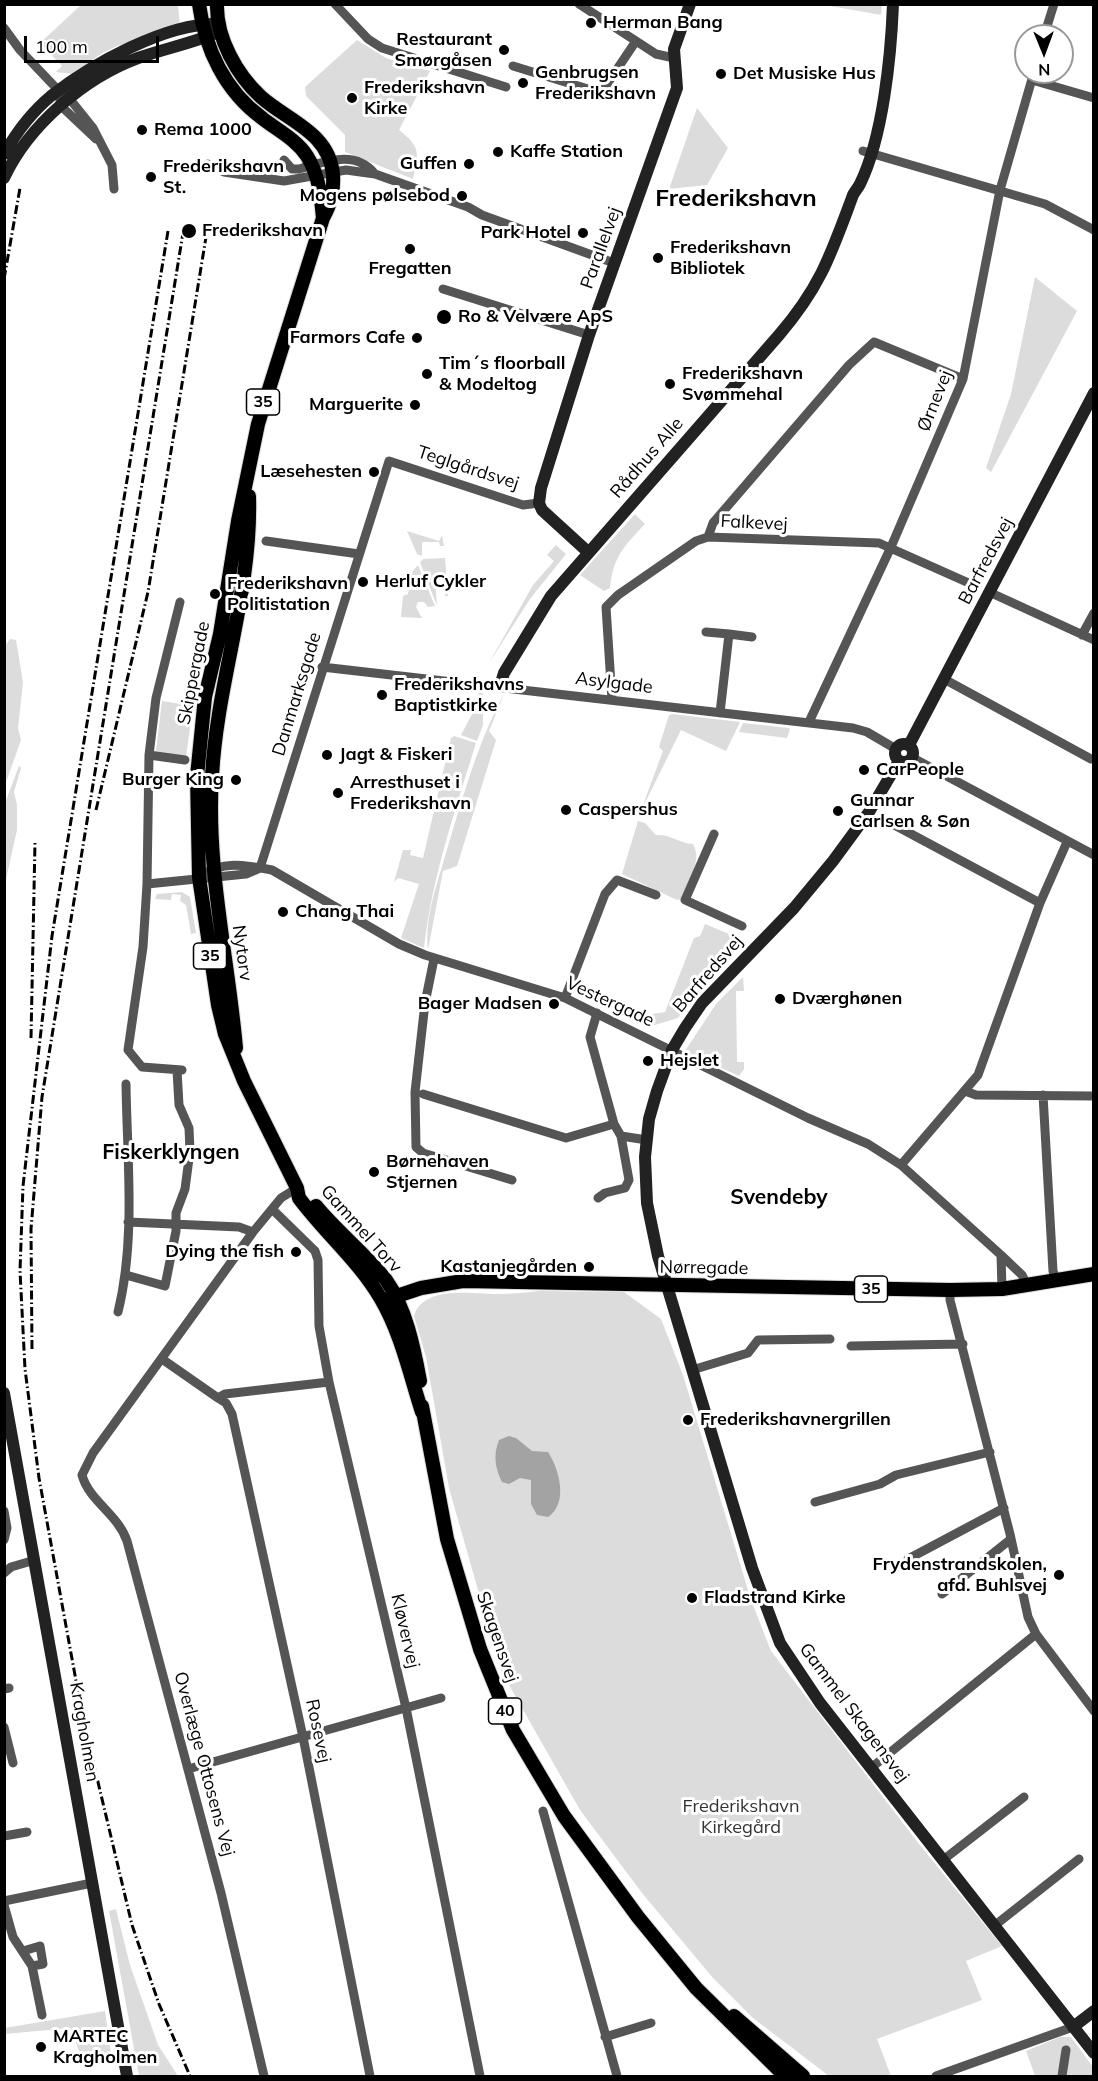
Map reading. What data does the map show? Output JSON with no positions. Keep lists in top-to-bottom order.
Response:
{
  "streets": {
    "main road": [
      "35",
      "Skippergade",
      "Nytorv",
      "Gammel Torv",
      "Nørregade",
      "Skagensvej",
      "40"
    ],
    "street": [
      "Parallelvej",
      "Ørnevej",
      "Rådhus Alle",
      "Teglgårdsvej",
      "Falkevej",
      "Barfredsvej",
      "Asylgade",
      "Danmarksgade",
      "Vestergade",
      "Kløvervej",
      "Gammel Skagensvej",
      "Rosevej",
      "Kragholmen",
      "Overlæge Ottosens Vej"
    ]
  },
  "crossings": [
    ["Parallelvej", "Teglgårdsvej"],
    ["Ørnevej", "Falkevej"],
    ["Ørnevej", "Asylgade"],
    ["35", "Vestergade"],
    ["35", "Nørregade"],
    ["Rådhus Alle", "Teglgårdsvej"],
    ["Rådhus Alle", "Asylgade"],
    ["Teglgårdsvej", "Danmarksgade"],
    ["Falkevej", "Asylgade"],
    ["Barfredsvej", "Asylgade"],
    ["Barfredsvej", "Vestergade"],
    ["Barfredsvej", "Nørregade"],
    ["Barfredsvej", "Gammel Skagensvej"],
    ["Skippergade", "Nytorv"],
    ["Asylgade", "Danmarksgade"],
    ["Danmarksgade", "Vestergade"],
    ["Nytorv", "Gammel Torv"],
    ["Vestergade", "Nørregade"],
    ["Gammel Torv", "Nørregade"],
    ["Gammel Torv", "Skagensvej"],
    ["Nørregade", "Skagensvej"],
    ["Nørregade", "Gammel Skagensvej"]
  ],
  "districts": ["Frederikshavn", "Fiskerklyngen", "Svendeby"],
  "parks": ["Frederikshavn Kirkegård"],
  "places": [
    "Herman Bang",
    "Restaurant Smørgåsen",
    "Det Musiske Hus",
    "Genbrugsen Frederikshavn",
    "Frederikshavn Kirke",
    "Rema 1000",
    "Kaffe Station",
    "Guffen",
    "Frederikshavn St.",
    "Mogens pølsebod",
    "Frederikshavn",
    "Park Hotel",
    "Fregatten",
    "Frederikshavn Bibliotek",
    "Ro & Velvære ApS",
    "Farmors Cafe",
    "Tim´s floorball & Modeltog",
    "Frederikshavn Svømmehal",
    "Marguerite",
    "Læsehesten",
    "Herluf Cykler",
    "Frederikshavn Politistation",
    "Frederikshavns Baptistkirke",
    "Jagt & Fiskeri",
    "CarPeople",
    "Burger King",
    "Arresthuset i Frederikshavn",
    "Caspershus",
    "Gunnar Carlsen & Søn",
    "Chang Thai",
    "Dværghønen",
    "Bager Madsen",
    "Hejslet",
    "Børnehaven Stjernen",
    "Dying the fish",
    "Kastanjegården",
    "Frederikshavnergrillen",
    "Frydenstrandskolen, afd. Buhlsvej",
    "Fladstrand Kirke",
    "MARTEC Kragholmen"
  ],
  "scale_bar": "100 m",
  "north": "bottom"
}
